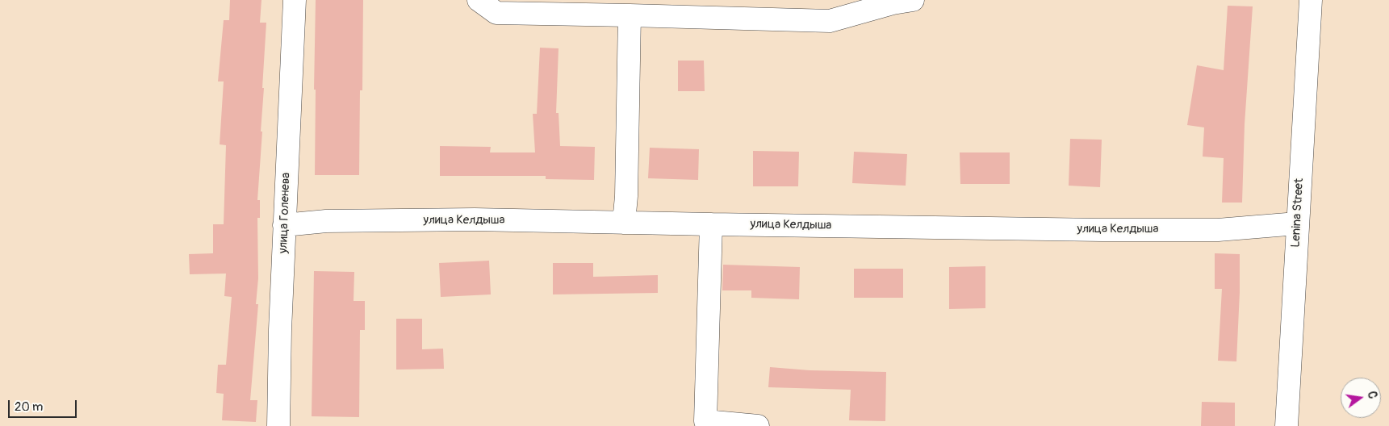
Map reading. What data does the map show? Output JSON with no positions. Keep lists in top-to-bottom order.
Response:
{
  "streets": {
    "street": ["улица Голенева", "Lenina Street", "улица Келдыша"]
  },
  "crossings": [
    ["улица Голенева", "улица Келдыша"],
    ["Lenina Street", "улица Келдыша"]
  ],
  "scale_bar": "20 m",
  "north": "right"
}
